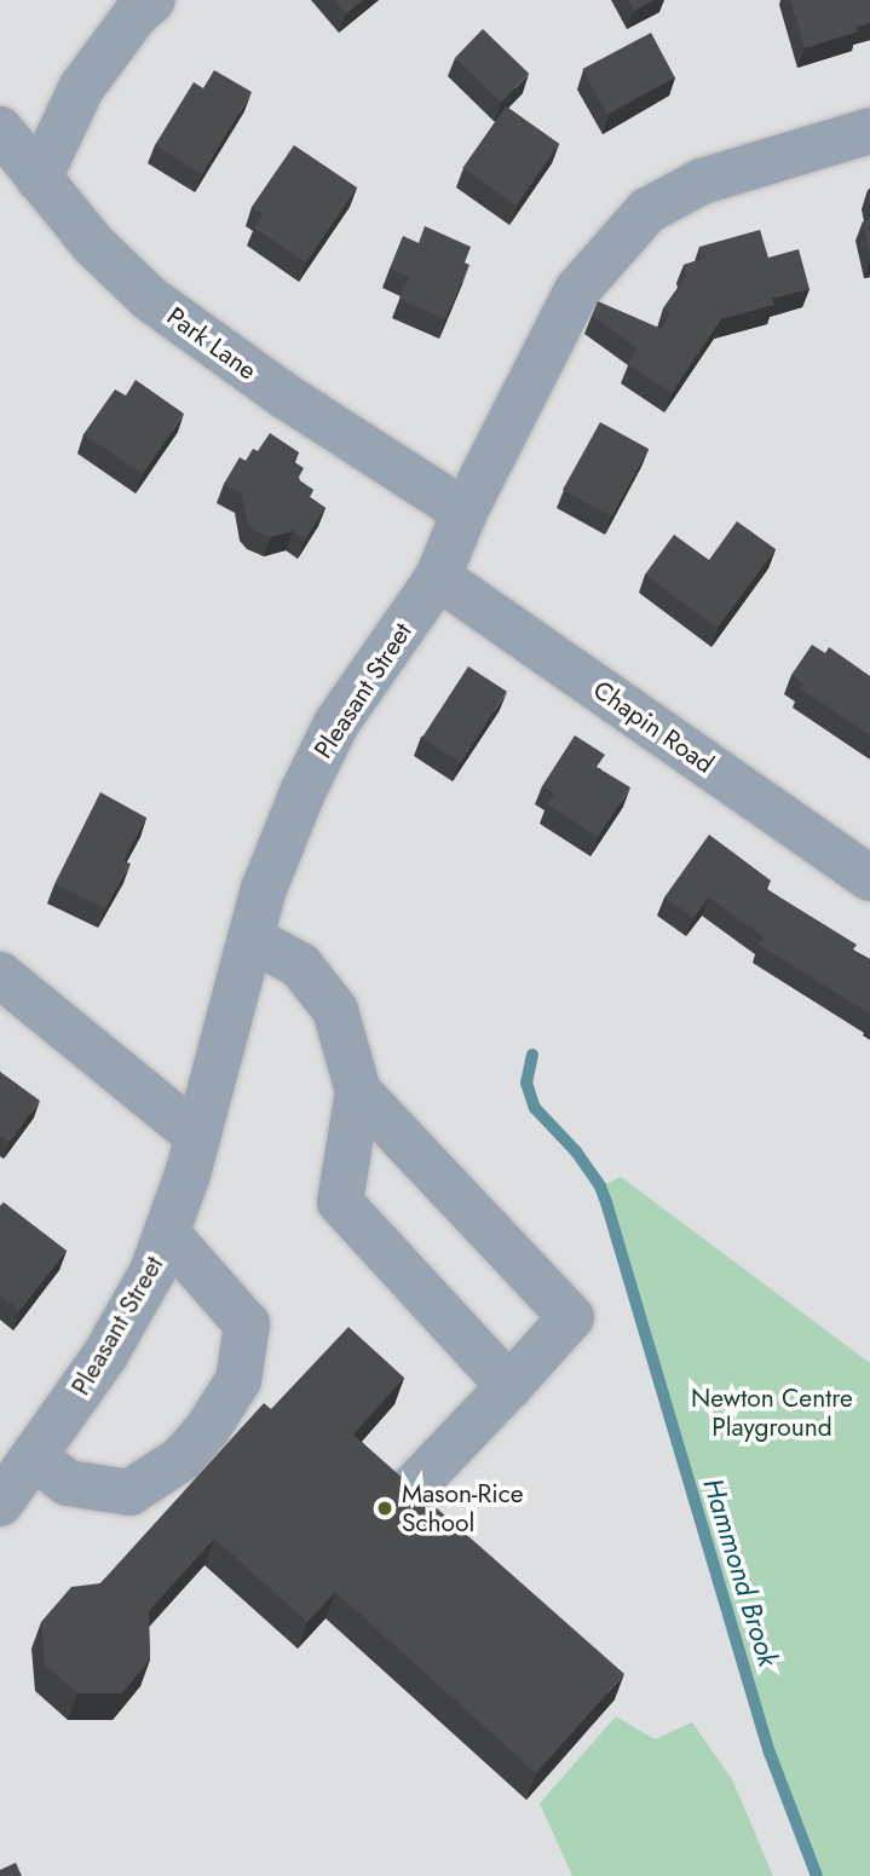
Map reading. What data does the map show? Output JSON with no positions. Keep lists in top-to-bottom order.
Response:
{
  "streets": {
    "street": ["Park Lane", "Pleasant Street", "Chapin Road"]
  },
  "crossings": [
    ["Park Lane", "Pleasant Street"],
    ["Pleasant Street", "Chapin Road"]
  ],
  "water": ["Hammond Brook"],
  "parks": ["Newton Centre Playground"],
  "places": ["Mason-Rice School"]
}
